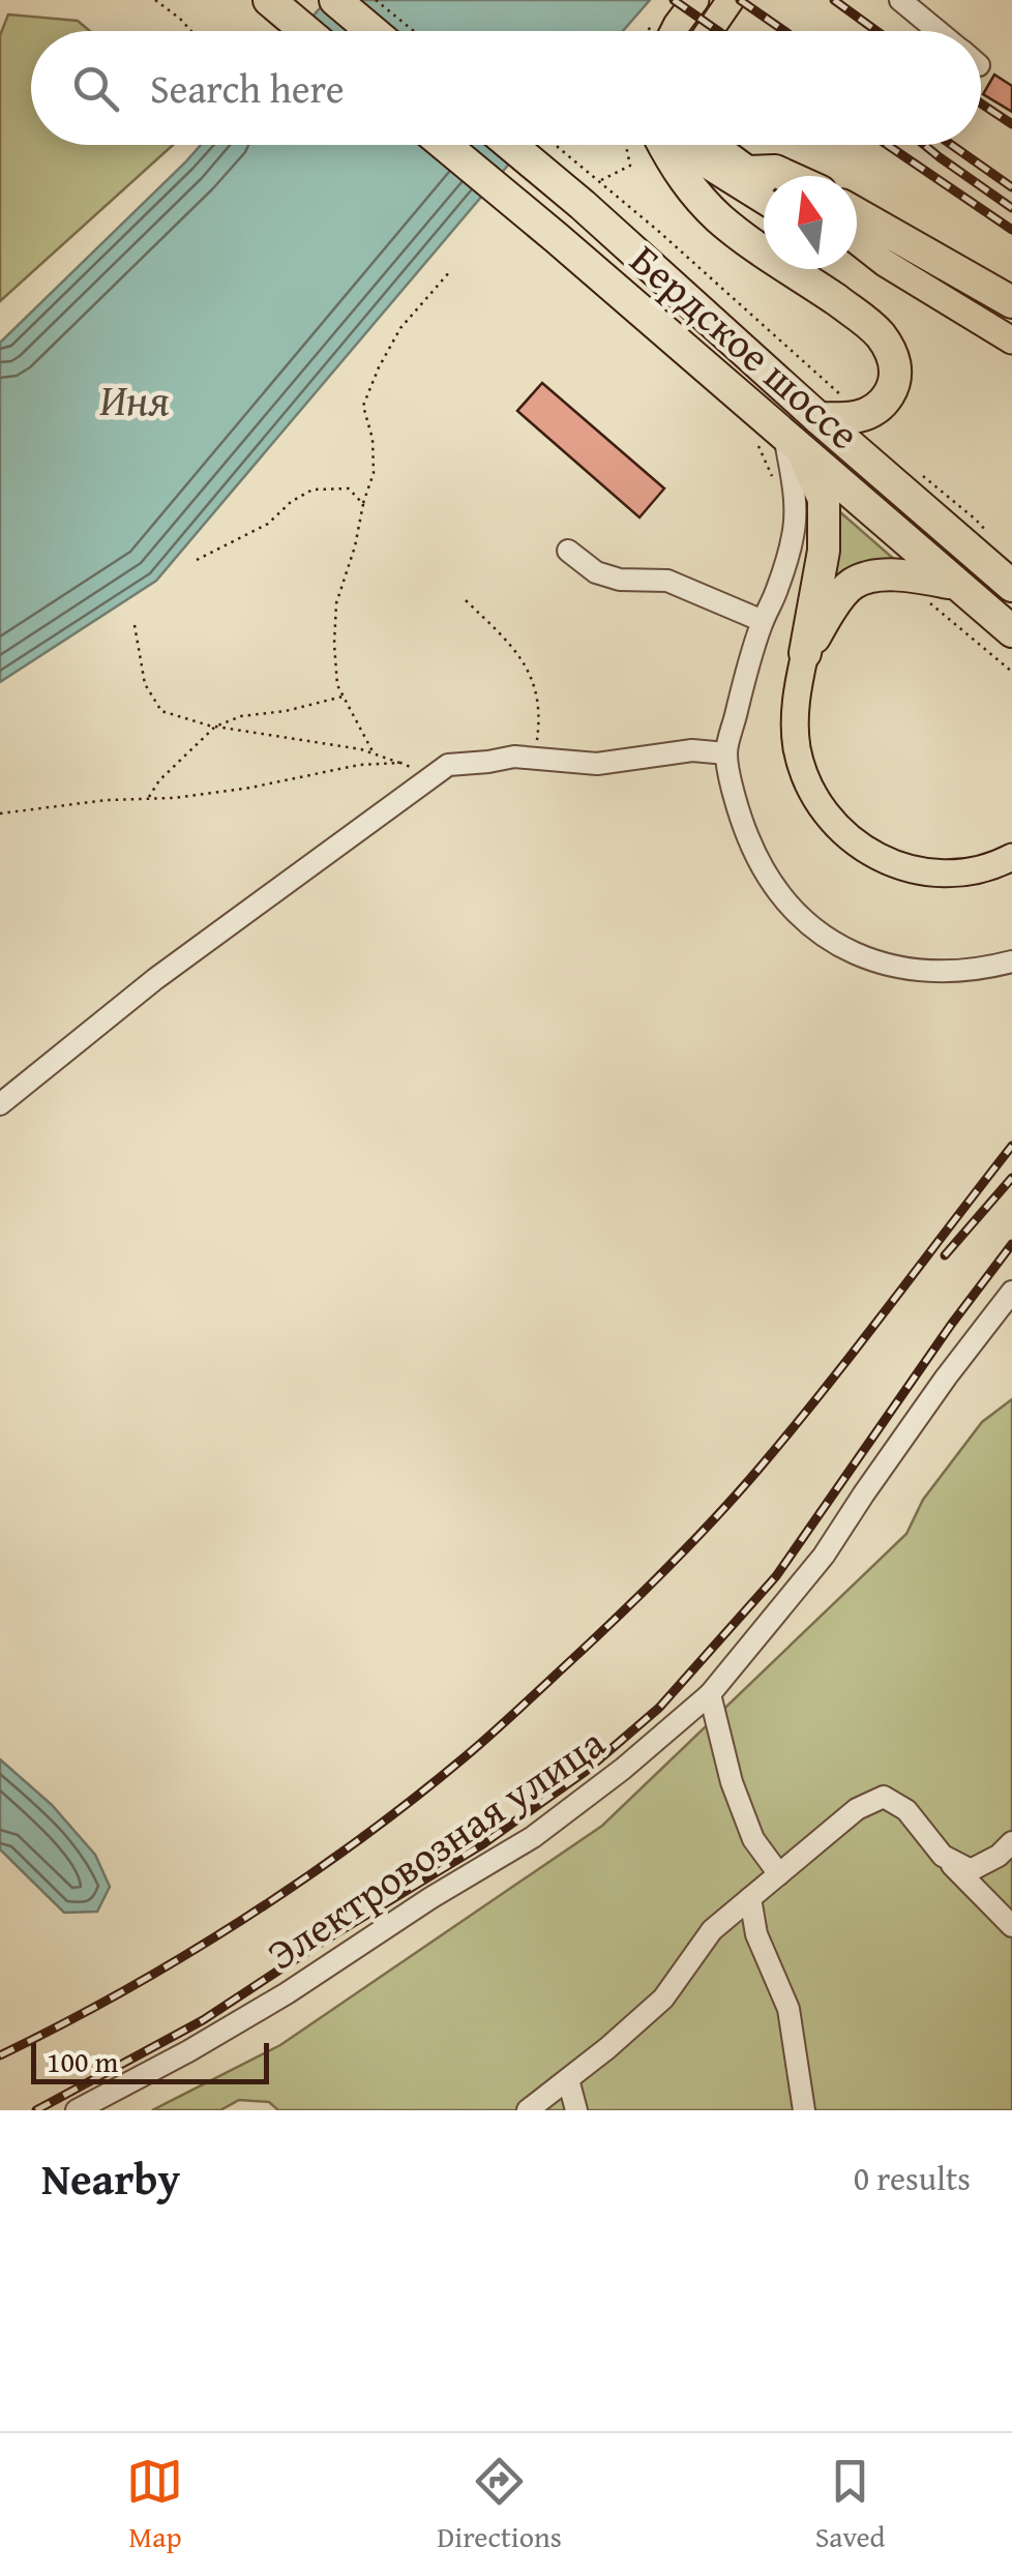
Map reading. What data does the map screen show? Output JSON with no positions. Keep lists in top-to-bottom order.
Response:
{
  "streets": {
    "highway": ["Бердское шоссе"],
    "street": ["Электровозная улица"]
  },
  "water": ["Иня"],
  "scale_bar": "100 m",
  "north": "top",
  "page": {
    "search": "Search here",
    "scale": "100 m",
    "heading": ["Nearby", "0 results"],
    "nav": ["Map", "Directions", "Saved"]
  }
}
